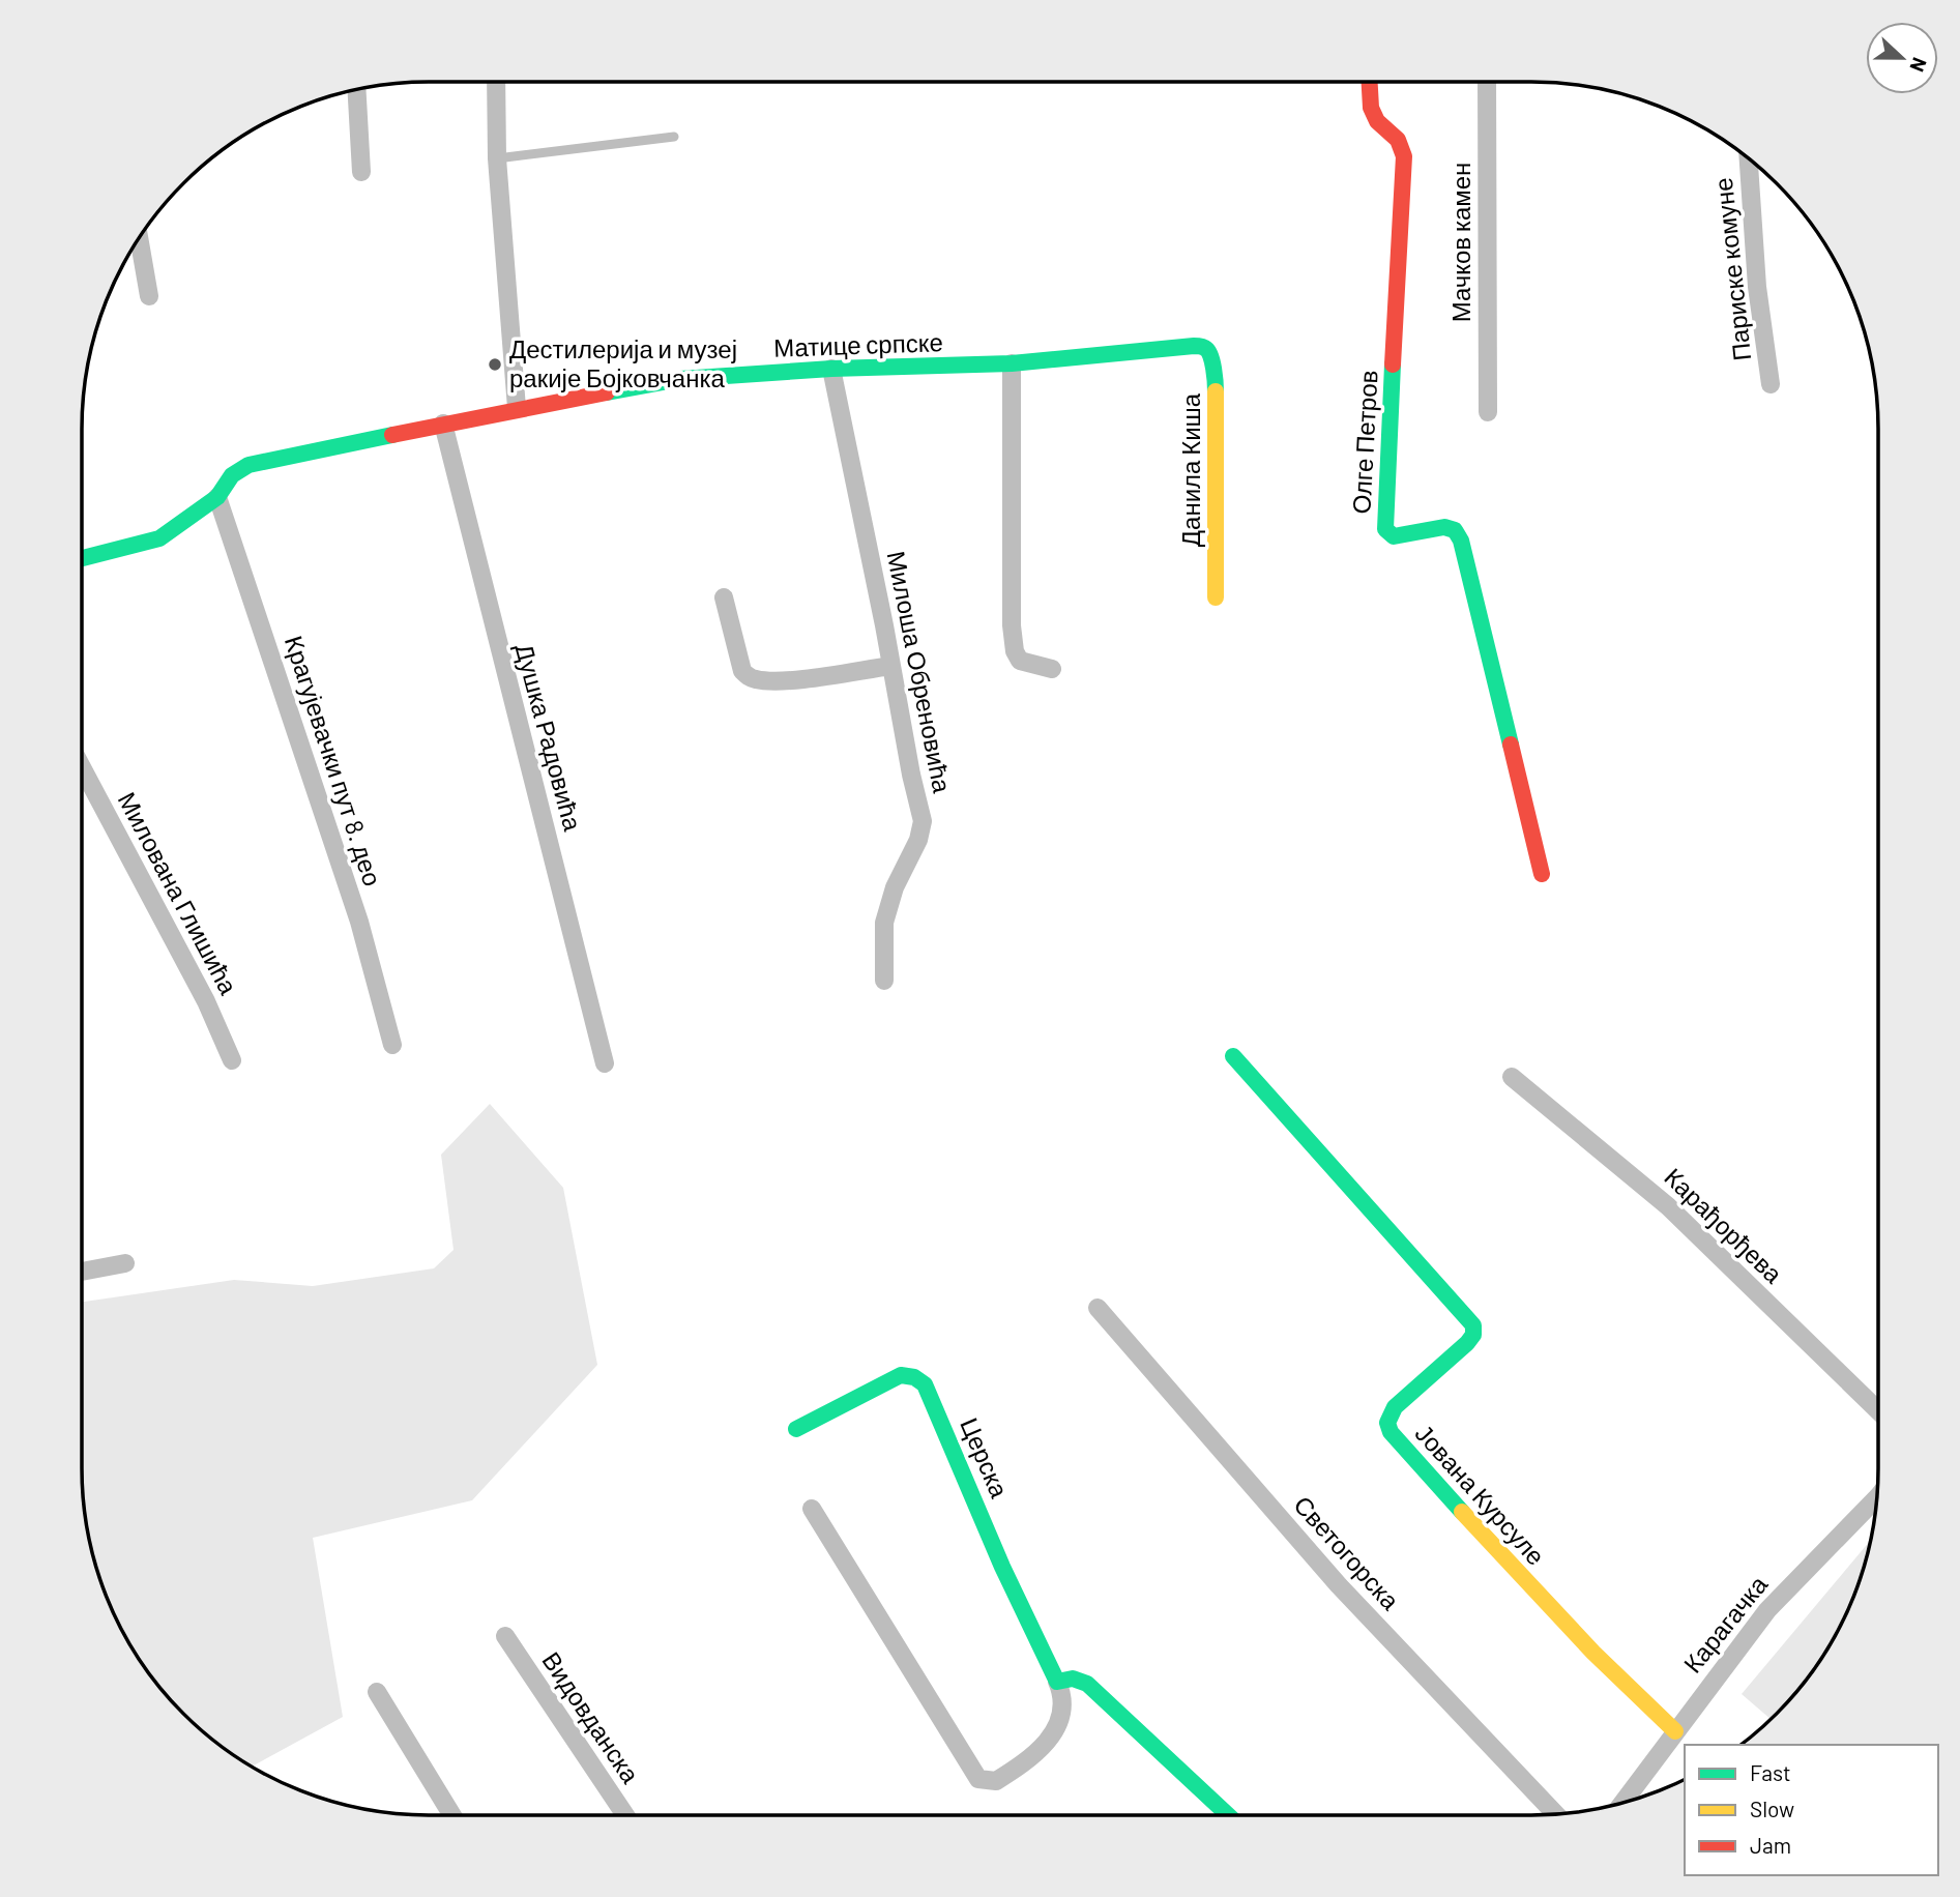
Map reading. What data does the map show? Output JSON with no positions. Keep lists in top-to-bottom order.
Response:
{
  "streets": {
    "street": [
      "Мачков камен",
      "Париске комуне",
      "Матице српске",
      "Олге Петров",
      "Данила Киша",
      "Милоша Обреновића",
      "Душка Радовића",
      "Крагујевачки пут 8. део",
      "Милована Глишића",
      "Карађорђева",
      "Церска",
      "Јована Курсуле",
      "Светогорска",
      "Карагачка",
      "Видовданска"
    ]
  },
  "crossings": [
    ["Матице српске", "Данила Киша"],
    ["Матице српске", "Милоша Обреновића"],
    ["Матице српске", "Душка Радовића"],
    ["Матице српске", "Крагујевачки пут 8. део"],
    ["Јована Курсуле", "Карагачка"]
  ],
  "places": ["Дестилерија и музеј ракије Бојковчанка"],
  "legend": ["Fast", "Slow", "Jam"],
  "north": "right"
}
